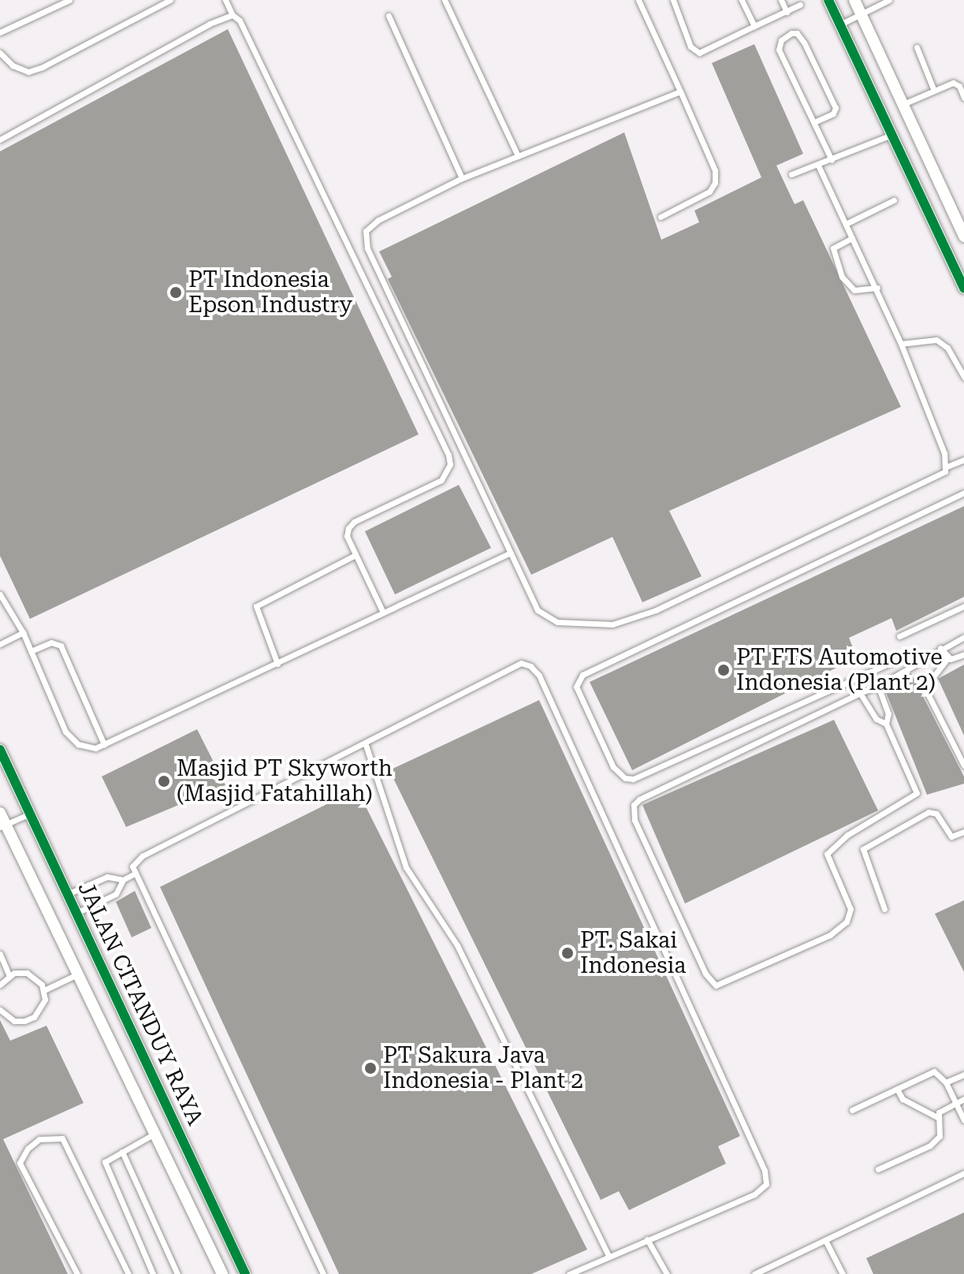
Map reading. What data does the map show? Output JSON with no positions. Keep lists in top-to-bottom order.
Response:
{
  "streets": {
    "street": ["JALAN CITANDUY RAYA"]
  },
  "places": [
    "PT Indonesia Epson Industry",
    "PT FTS Automotive Indonesia (Plant 2)",
    "Masjid PT Skyworth (Masjid Fatahillah)",
    "PT. Sakai Indonesia",
    "PT Sakura Java Indonesia - Plant 2"
  ]
}
